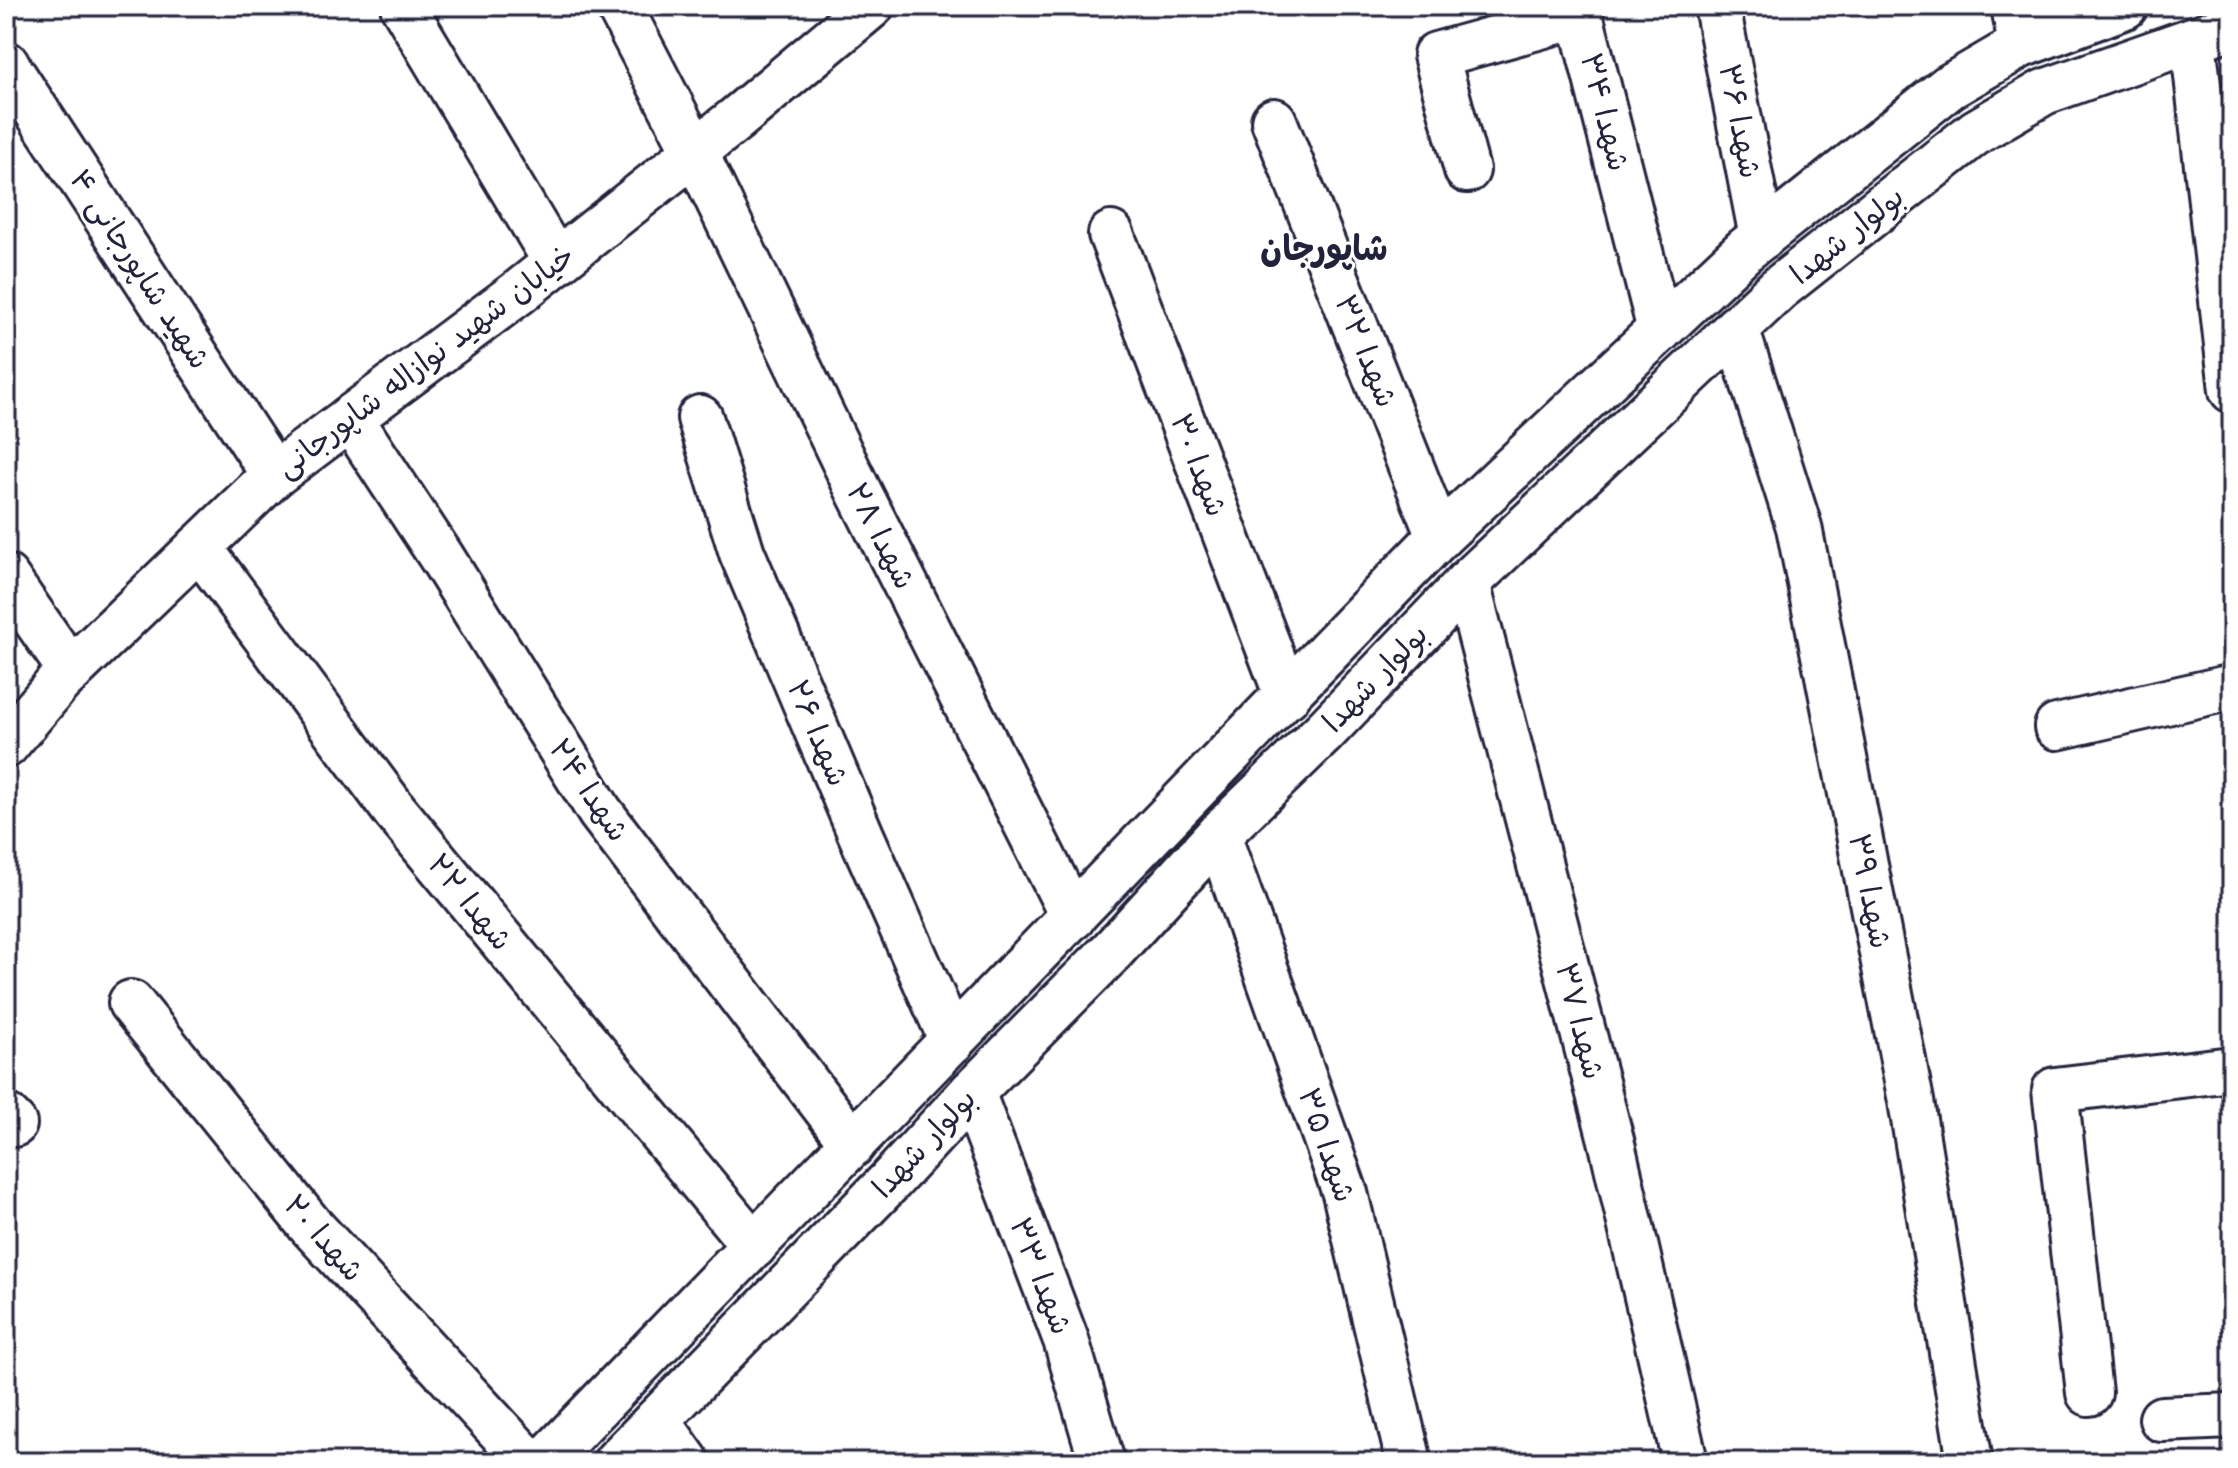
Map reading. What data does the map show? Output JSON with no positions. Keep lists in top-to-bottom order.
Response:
{
  "streets": {
    "street": [
      "شهدا ۳۴",
      "شهدا ۳۶",
      "بولوار شهدا",
      "شهید شاپورجانی ۴",
      "شهدا ۳۲",
      "خیابان شهید نوازاله شاپورجانی",
      "شهدا ۳۰",
      "شهدا ۲۸",
      "شهدا ۲۶",
      "شهدا ۲۴",
      "شهدا ۳۹",
      "شهدا ۲۲",
      "شهدا ۳۷",
      "شهدا ۳۵",
      "شهدا ۲۰",
      "شهدا ۳۳"
    ]
  },
  "crossings": [
    ["شهدا ۳۴", "بولوار شهدا"],
    ["شهدا ۳۶", "بولوار شهدا"],
    ["بولوار شهدا", "شهدا ۳۲"],
    ["بولوار شهدا", "شهدا ۳۰"],
    ["بولوار شهدا", "شهدا ۲۸"],
    ["بولوار شهدا", "شهدا ۲۶"],
    ["بولوار شهدا", "شهدا ۲۴"],
    ["بولوار شهدا", "شهدا ۳۹"],
    ["بولوار شهدا", "شهدا ۲۲"],
    ["بولوار شهدا", "شهدا ۳۷"],
    ["بولوار شهدا", "شهدا ۳۵"],
    ["بولوار شهدا", "شهدا ۳۳"],
    ["شهید شاپورجانی ۴", "خیابان شهید نوازاله شاپورجانی"],
    ["خیابان شهید نوازاله شاپورجانی", "شهدا ۲۸"],
    ["خیابان شهید نوازاله شاپورجانی", "شهدا ۲۴"],
    ["خیابان شهید نوازاله شاپورجانی", "شهدا ۲۲"]
  ],
  "districts": ["شاپورجان"]
}
